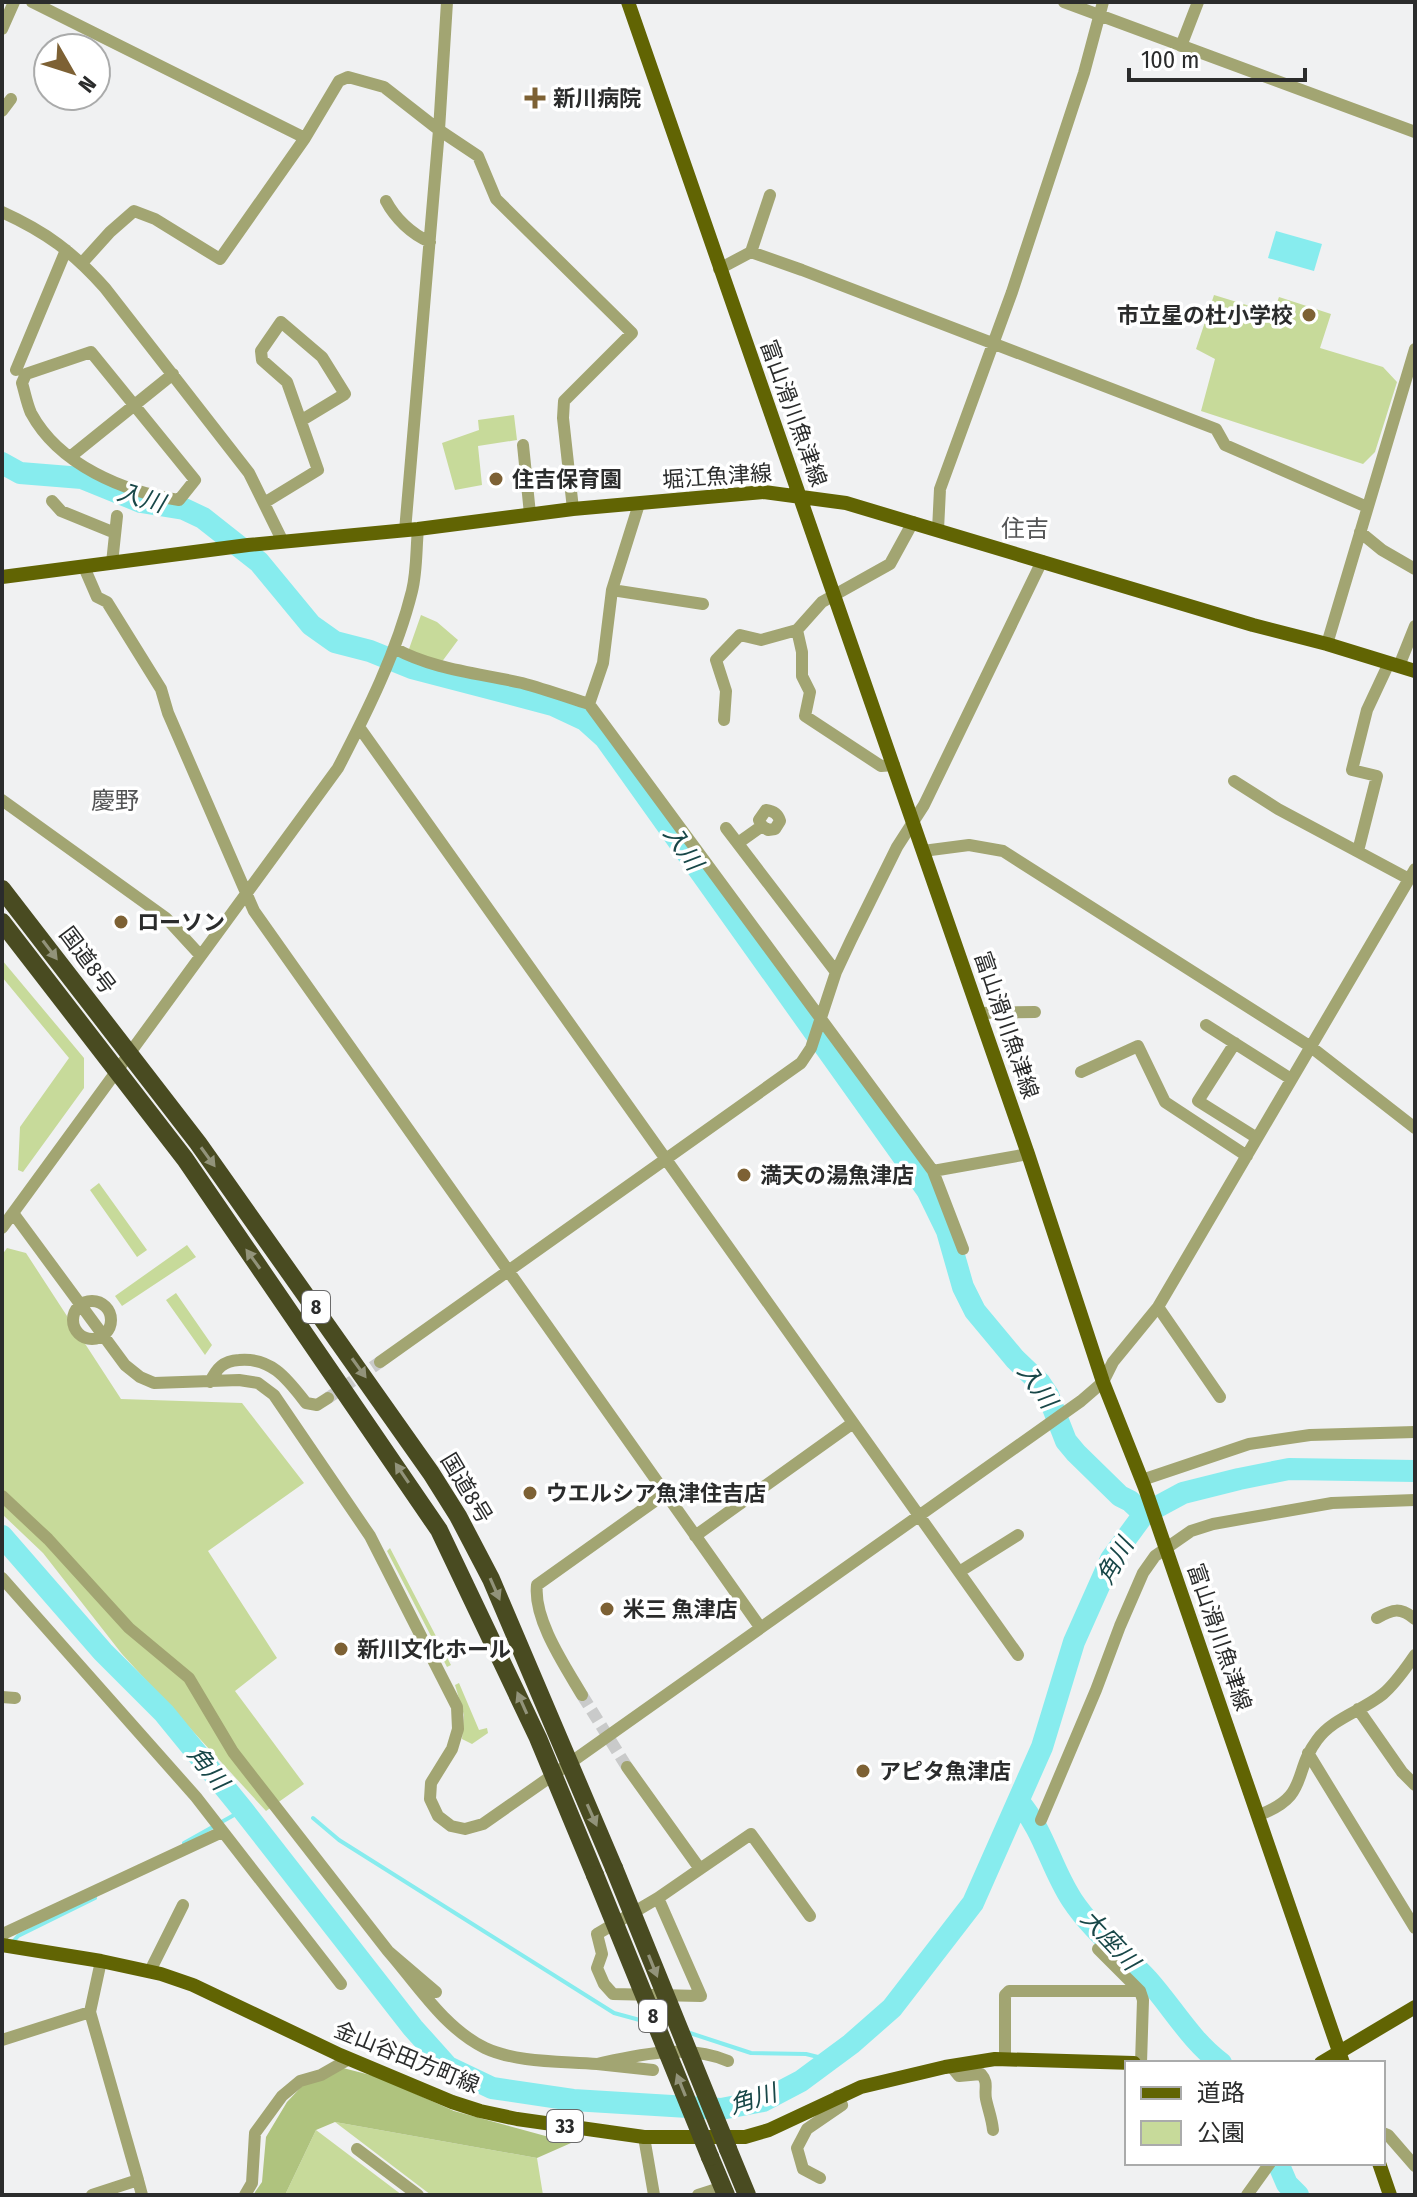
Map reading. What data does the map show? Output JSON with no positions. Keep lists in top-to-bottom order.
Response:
{
  "streets": {
    "highway": ["国道8号", "8"],
    "main road": [
      "富山滑川魚津線",
      "堀江魚津線",
      "金山谷田方町線",
      "33"
    ]
  },
  "crossings": [
    ["富山滑川魚津線", "堀江魚津線"]
  ],
  "districts": ["住吉", "慶野"],
  "water": ["入川", "角川", "大座川"],
  "places": {
    "health": ["新川病院"],
    "other": [
      "市立星の杜小学校",
      "住吉保育園",
      "ローソン",
      "満天の湯魚津店",
      "ウエルシア魚津住吉店",
      "米三 魚津店",
      "新川文化ホール",
      "アピタ魚津店"
    ]
  },
  "legend": ["道路", "公園"],
  "scale_bar": "100 m",
  "north": "bottom right"
}
